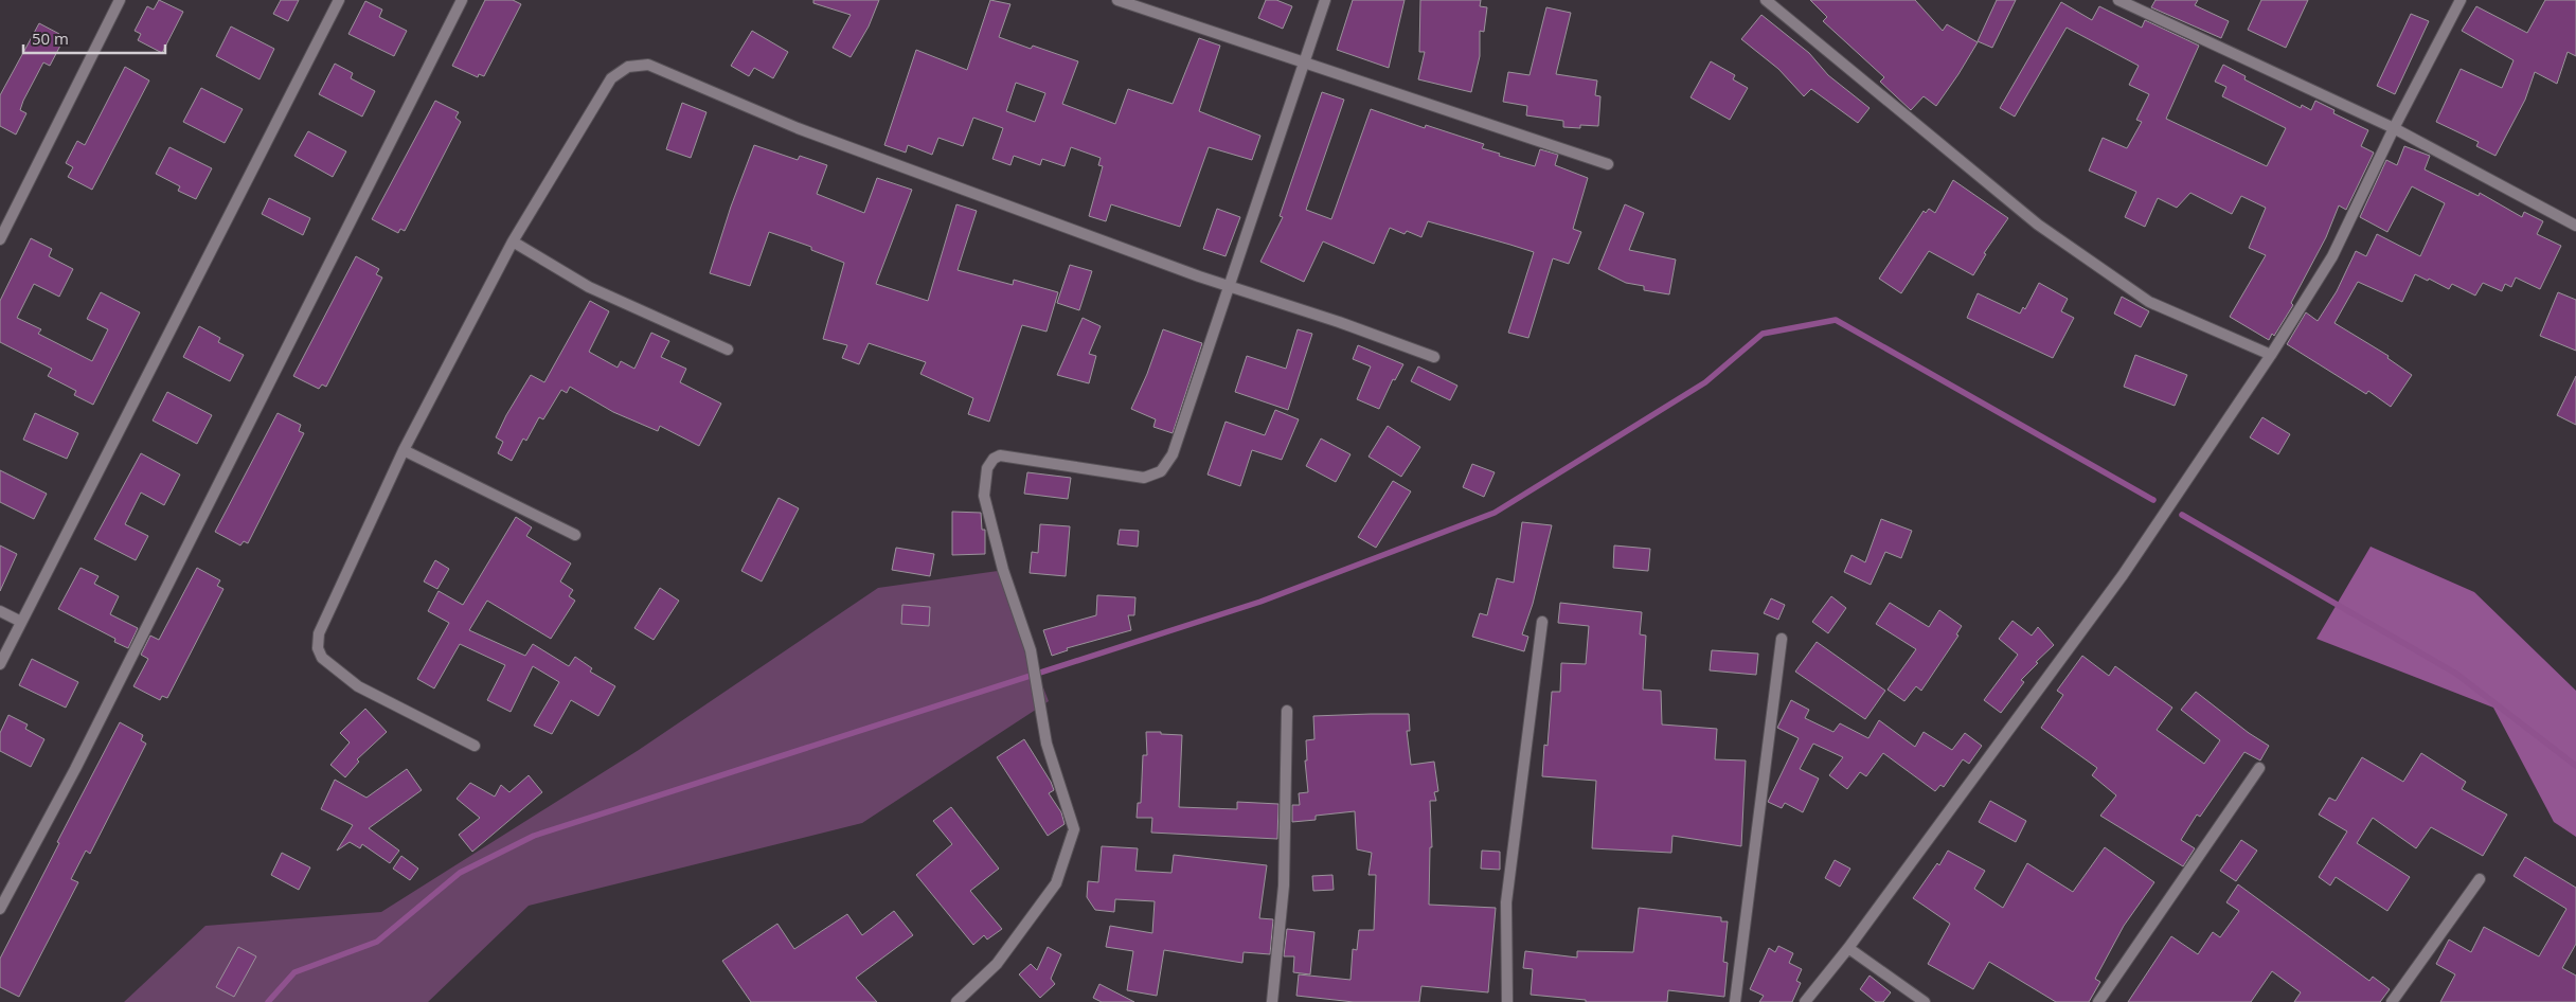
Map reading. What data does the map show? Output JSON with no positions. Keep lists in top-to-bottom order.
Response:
{
  "scale_bar": "50 m"
}
